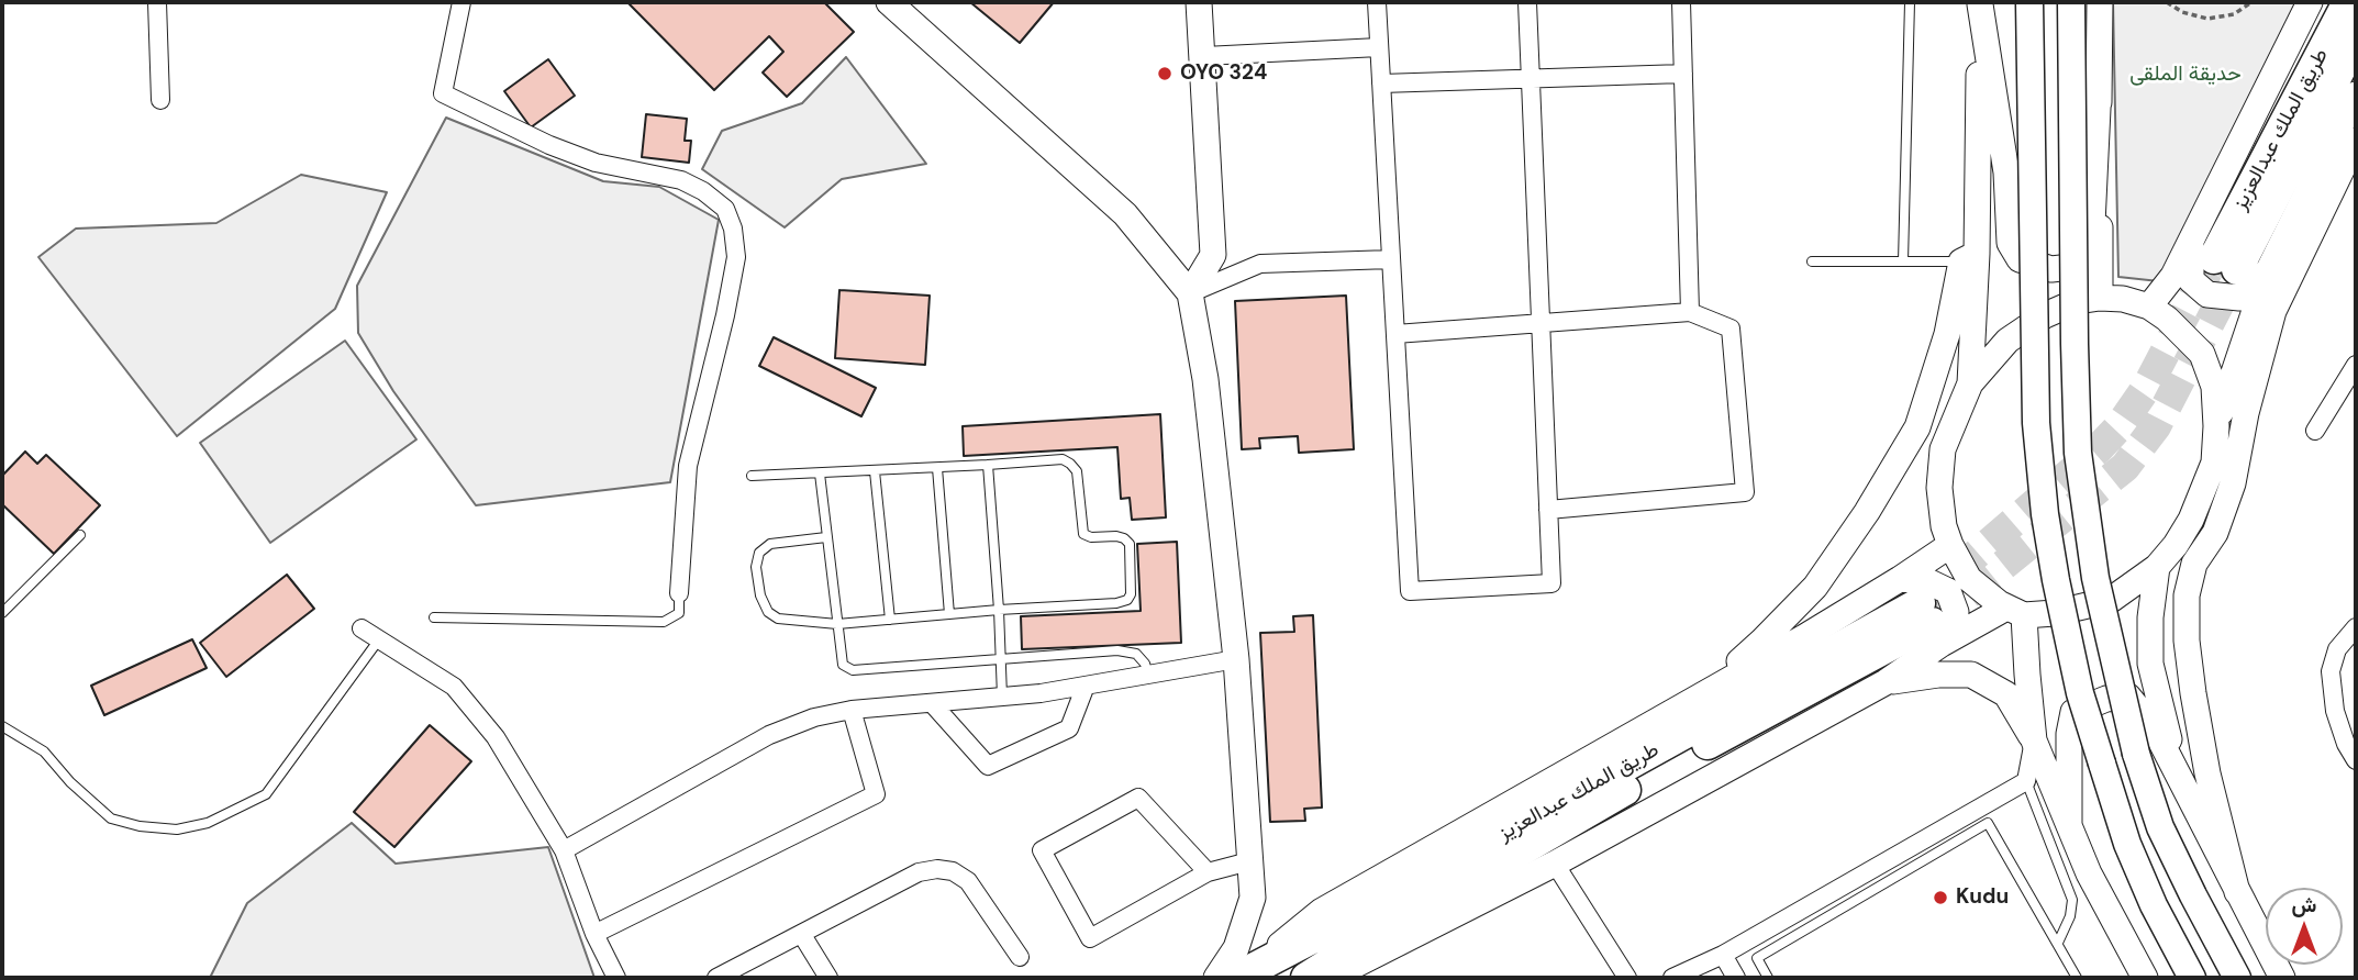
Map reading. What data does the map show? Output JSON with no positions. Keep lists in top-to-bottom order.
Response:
{
  "streets": {
    "highway": ["طريق الملك عبدالعزيز"]
  },
  "parks": ["حديقة الملقى"],
  "places": ["OYO 324", "Kudu"],
  "north": "top"
}
